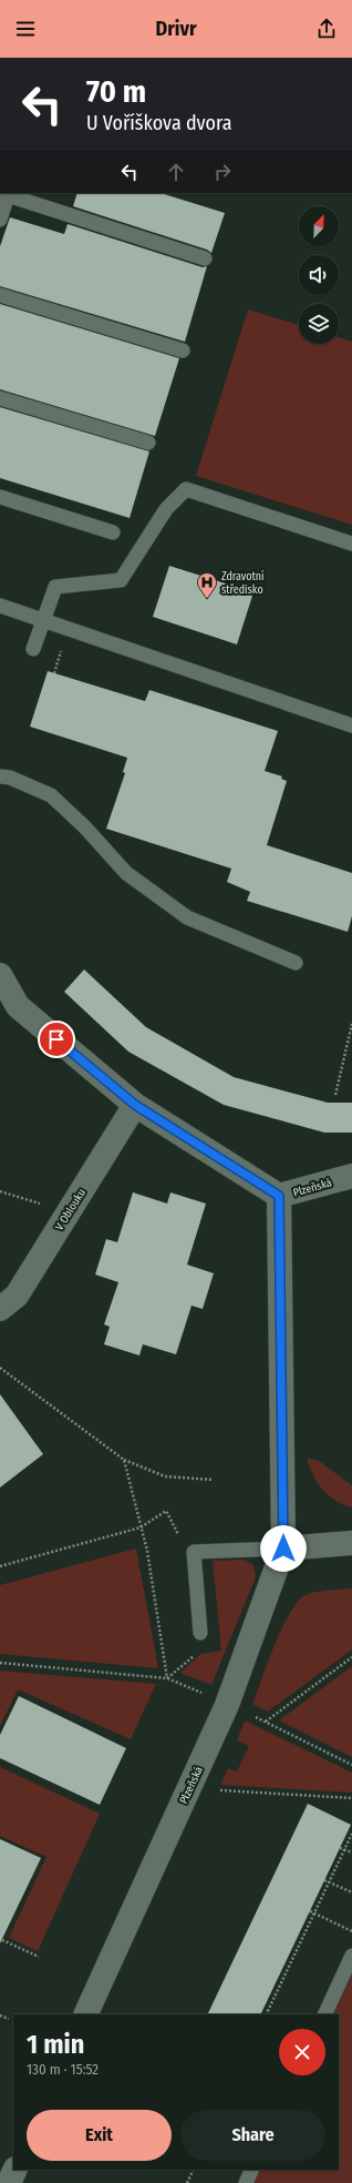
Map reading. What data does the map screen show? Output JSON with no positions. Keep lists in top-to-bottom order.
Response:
{
  "streets": {
    "street": ["Plzeňská", "V Oblouku"]
  },
  "places": {
    "hospital": ["Zdravotní středisko"]
  },
  "north": "top right",
  "page": {
    "header": "Drivr",
    "turn": ["70 m", "U Voříškova dvora"],
    "heading": ["1 min", "130 m · 15:52"],
    "buttons": ["Exit", "Share"]
  }
}
